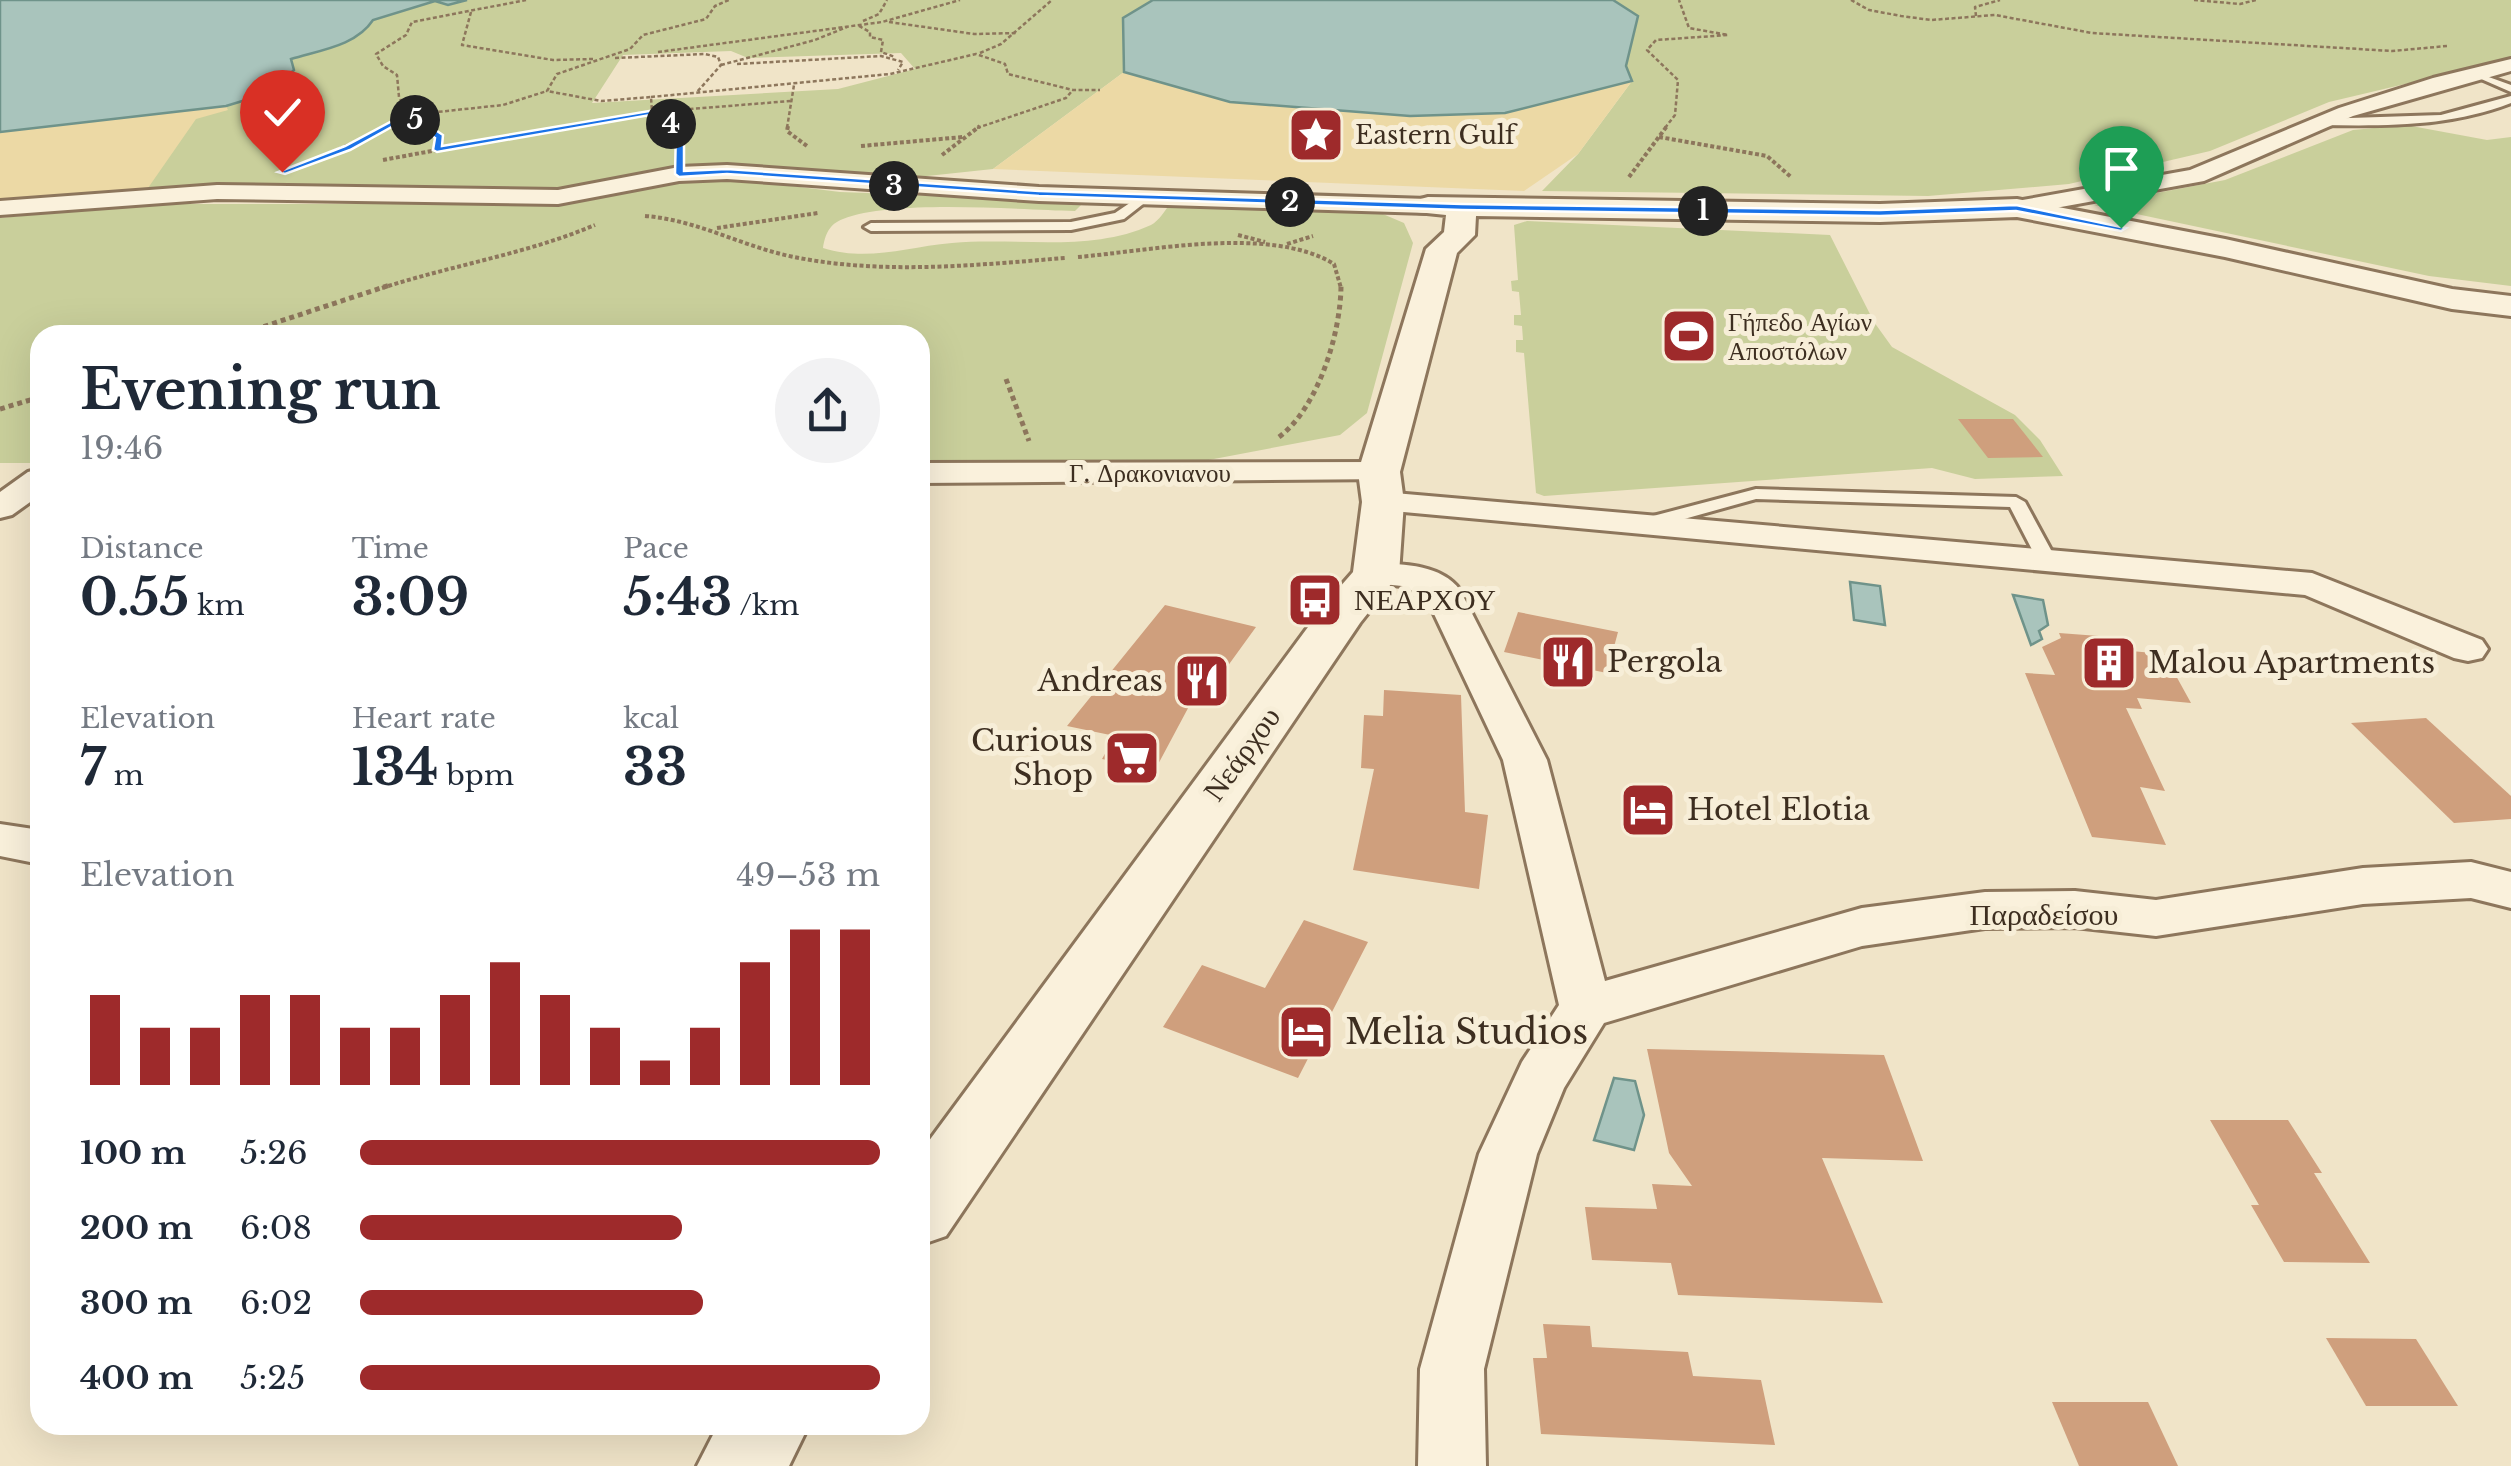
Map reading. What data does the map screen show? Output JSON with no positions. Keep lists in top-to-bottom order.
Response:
{
  "streets": {
    "street": ["Γ. Δρακονιανου", "Νεάρχου", "Παραδείσου"]
  },
  "places": {
    "place": ["Eastern Gulf"],
    "sports": ["Γήπεδο Αγίων Αποστόλων"],
    "bus stop": ["ΝΕΑΡΧΟΥ"],
    "restaurant": ["Pergola", "Andreas"],
    "building": ["Malou Apartments"],
    "supermarket": ["Curious Shop"],
    "hotel": ["Hotel Elotia", "Melia Studios"]
  },
  "page": {
    "pins": [
      "5",
      "4",
      "3",
      "2",
      "1"
    ],
    "heading": ["Evening run", "19:46"],
    "stats": [
      ["Distance", "0.55 km"],
      ["Time", "3:09"],
      ["Pace", "5:43 /km"],
      ["Elevation", "7 m"],
      ["Heart rate", "134 bpm"],
      ["kcal", "33"]
    ],
    "chart": ["Elevation", "49–53 m"],
    "list": [
      {
        "name": "100 m",
        "note": "5:26"
      },
      {
        "name": "200 m",
        "note": "6:08"
      },
      {
        "name": "300 m",
        "note": "6:02"
      },
      {
        "name": "400 m",
        "note": "5:25"
      }
    ]
  }
}
